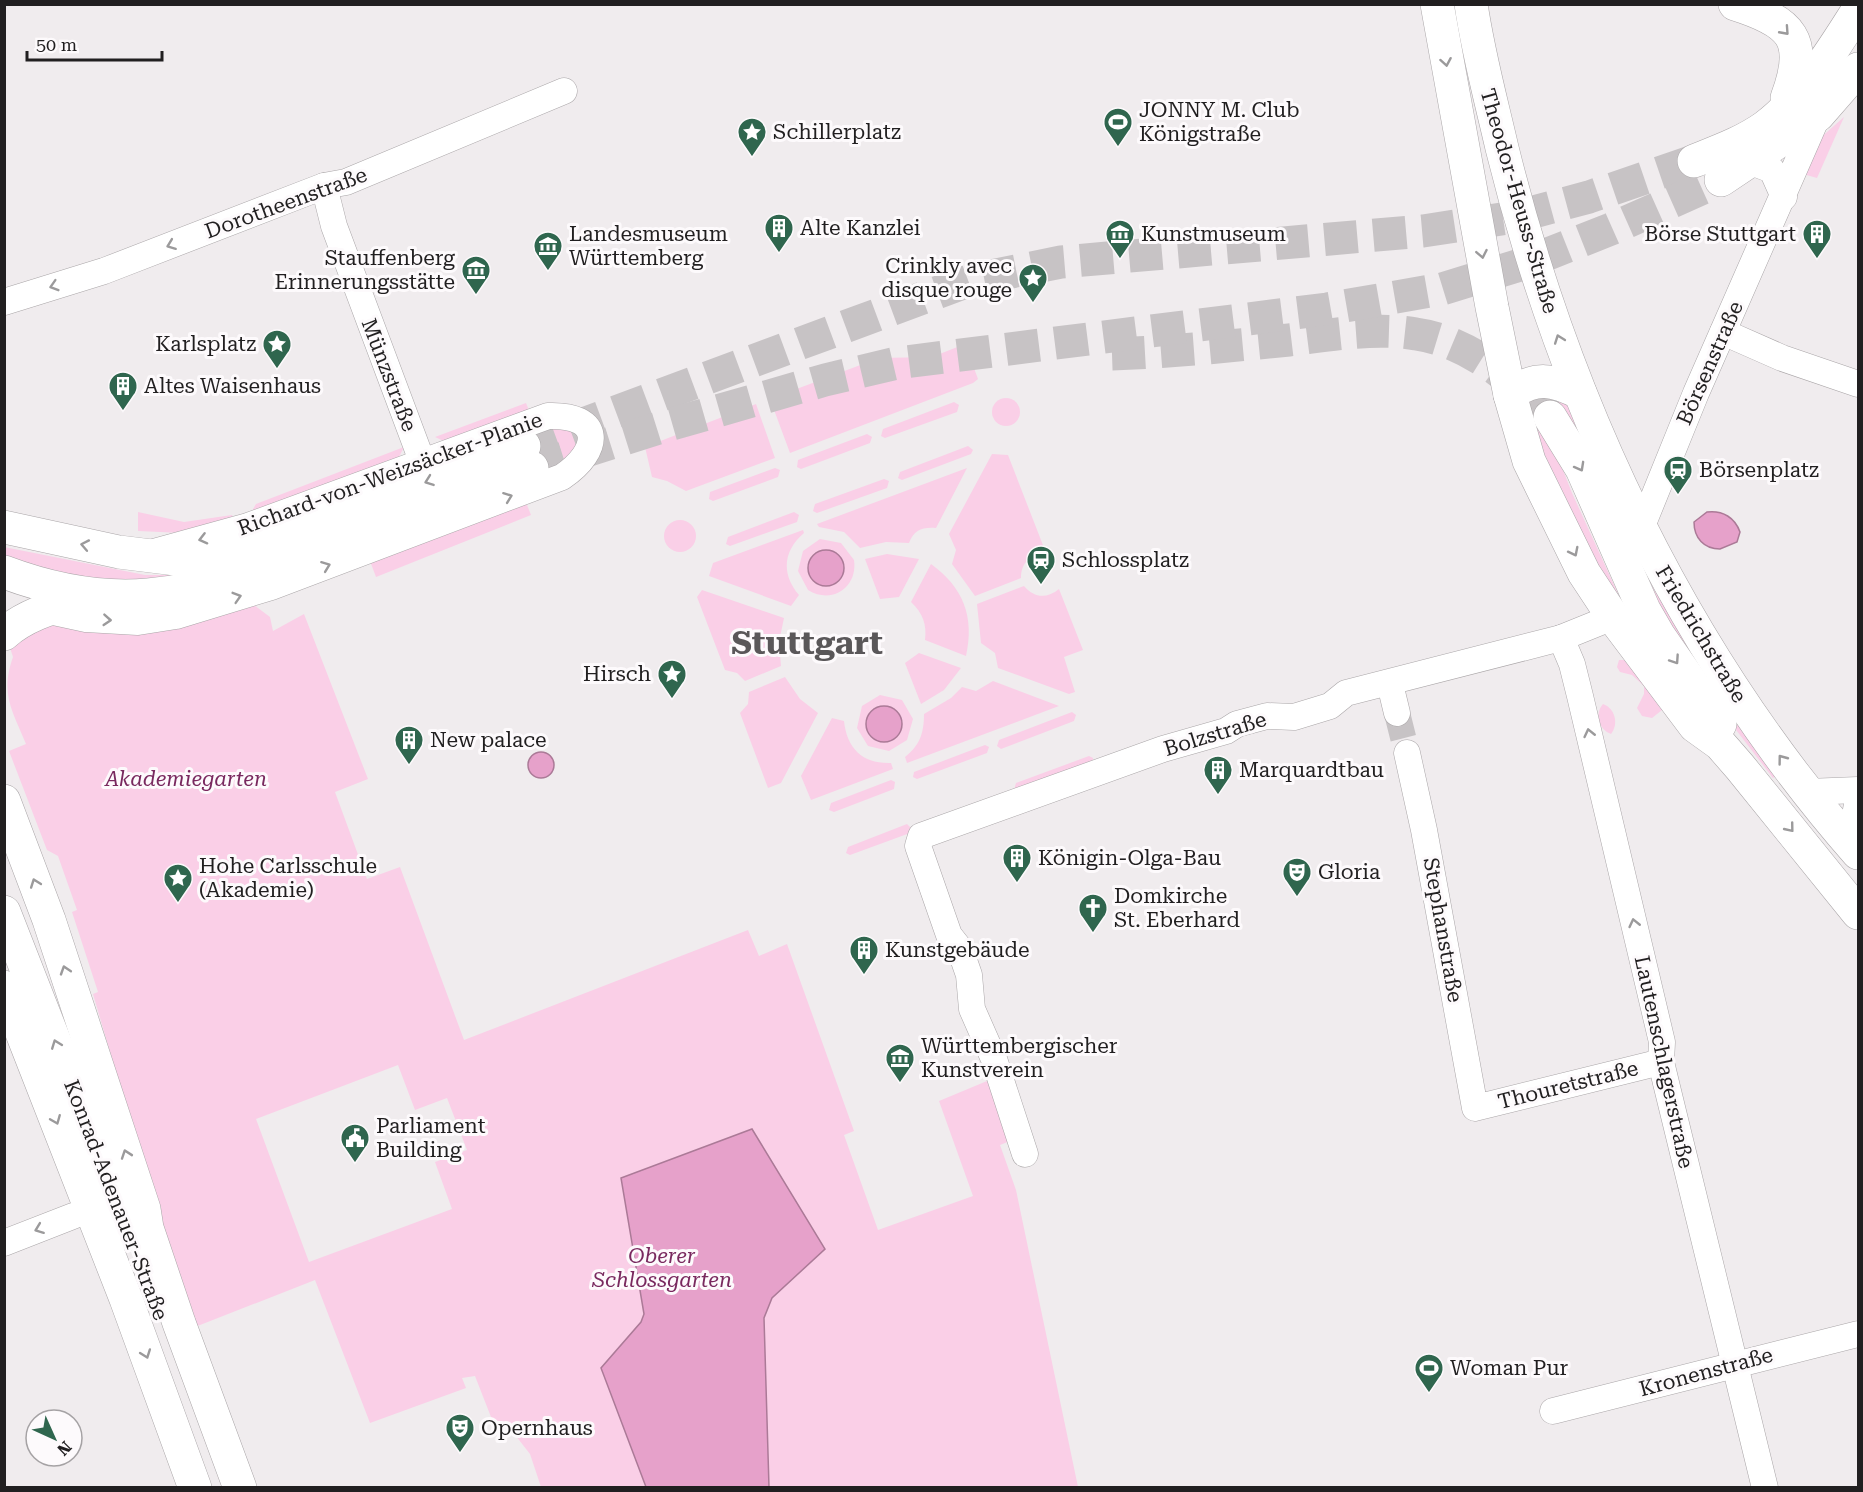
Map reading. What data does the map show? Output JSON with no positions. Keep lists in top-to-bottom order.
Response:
{
  "streets": {
    "main road": [
      "Theodor-Heuss-Straße",
      "Richard-von-Weizsäcker-Planie",
      "Friedrichstraße",
      "Konrad-Adenauer-Straße"
    ],
    "street": [
      "Dorotheenstraße",
      "Börsenstraße",
      "Münzstraße",
      "Bolzstraße",
      "Stephanstraße",
      "Lautenschlagerstraße",
      "Thouretstraße",
      "Kronenstraße"
    ]
  },
  "crossings": [
    ["Theodor-Heuss-Straße", "Friedrichstraße"],
    ["Dorotheenstraße", "Münzstraße"],
    ["Börsenstraße", "Friedrichstraße"],
    ["Münzstraße", "Richard-von-Weizsäcker-Planie"],
    ["Friedrichstraße", "Bolzstraße"],
    ["Bolzstraße", "Lautenschlagerstraße"],
    ["Stephanstraße", "Thouretstraße"],
    ["Lautenschlagerstraße", "Thouretstraße"],
    ["Lautenschlagerstraße", "Kronenstraße"]
  ],
  "one_way": ["Dorotheenstraße", "Lautenschlagerstraße"],
  "districts": ["Stuttgart"],
  "parks": ["Akademiegarten", "Oberer Schlossgarten"],
  "places": {
    "sports": ["JONNY M. Club Königstraße", "Woman Pur"],
    "place": [
      "Schillerplatz",
      "Crinkly avec disque rouge",
      "Karlsplatz",
      "Hirsch",
      "Hohe Carlsschule (Akademie)"
    ],
    "building": [
      "Alte Kanzlei",
      "Börse Stuttgart",
      "Altes Waisenhaus",
      "New palace",
      "Marquardtbau",
      "Königin-Olga-Bau",
      "Kunstgebäude"
    ],
    "museum": [
      "Kunstmuseum",
      "Landesmuseum Württemberg",
      "Stauffenberg Erinnerungsstätte",
      "Württembergischer Kunstverein"
    ],
    "station": ["Börsenplatz", "Schlossplatz"],
    "theatre": ["Gloria", "Opernhaus"],
    "church": ["Domkirche St. Eberhard"],
    "public building": ["Parliament Building"]
  },
  "scale_bar": "50 m",
  "north": "bottom right"
}
